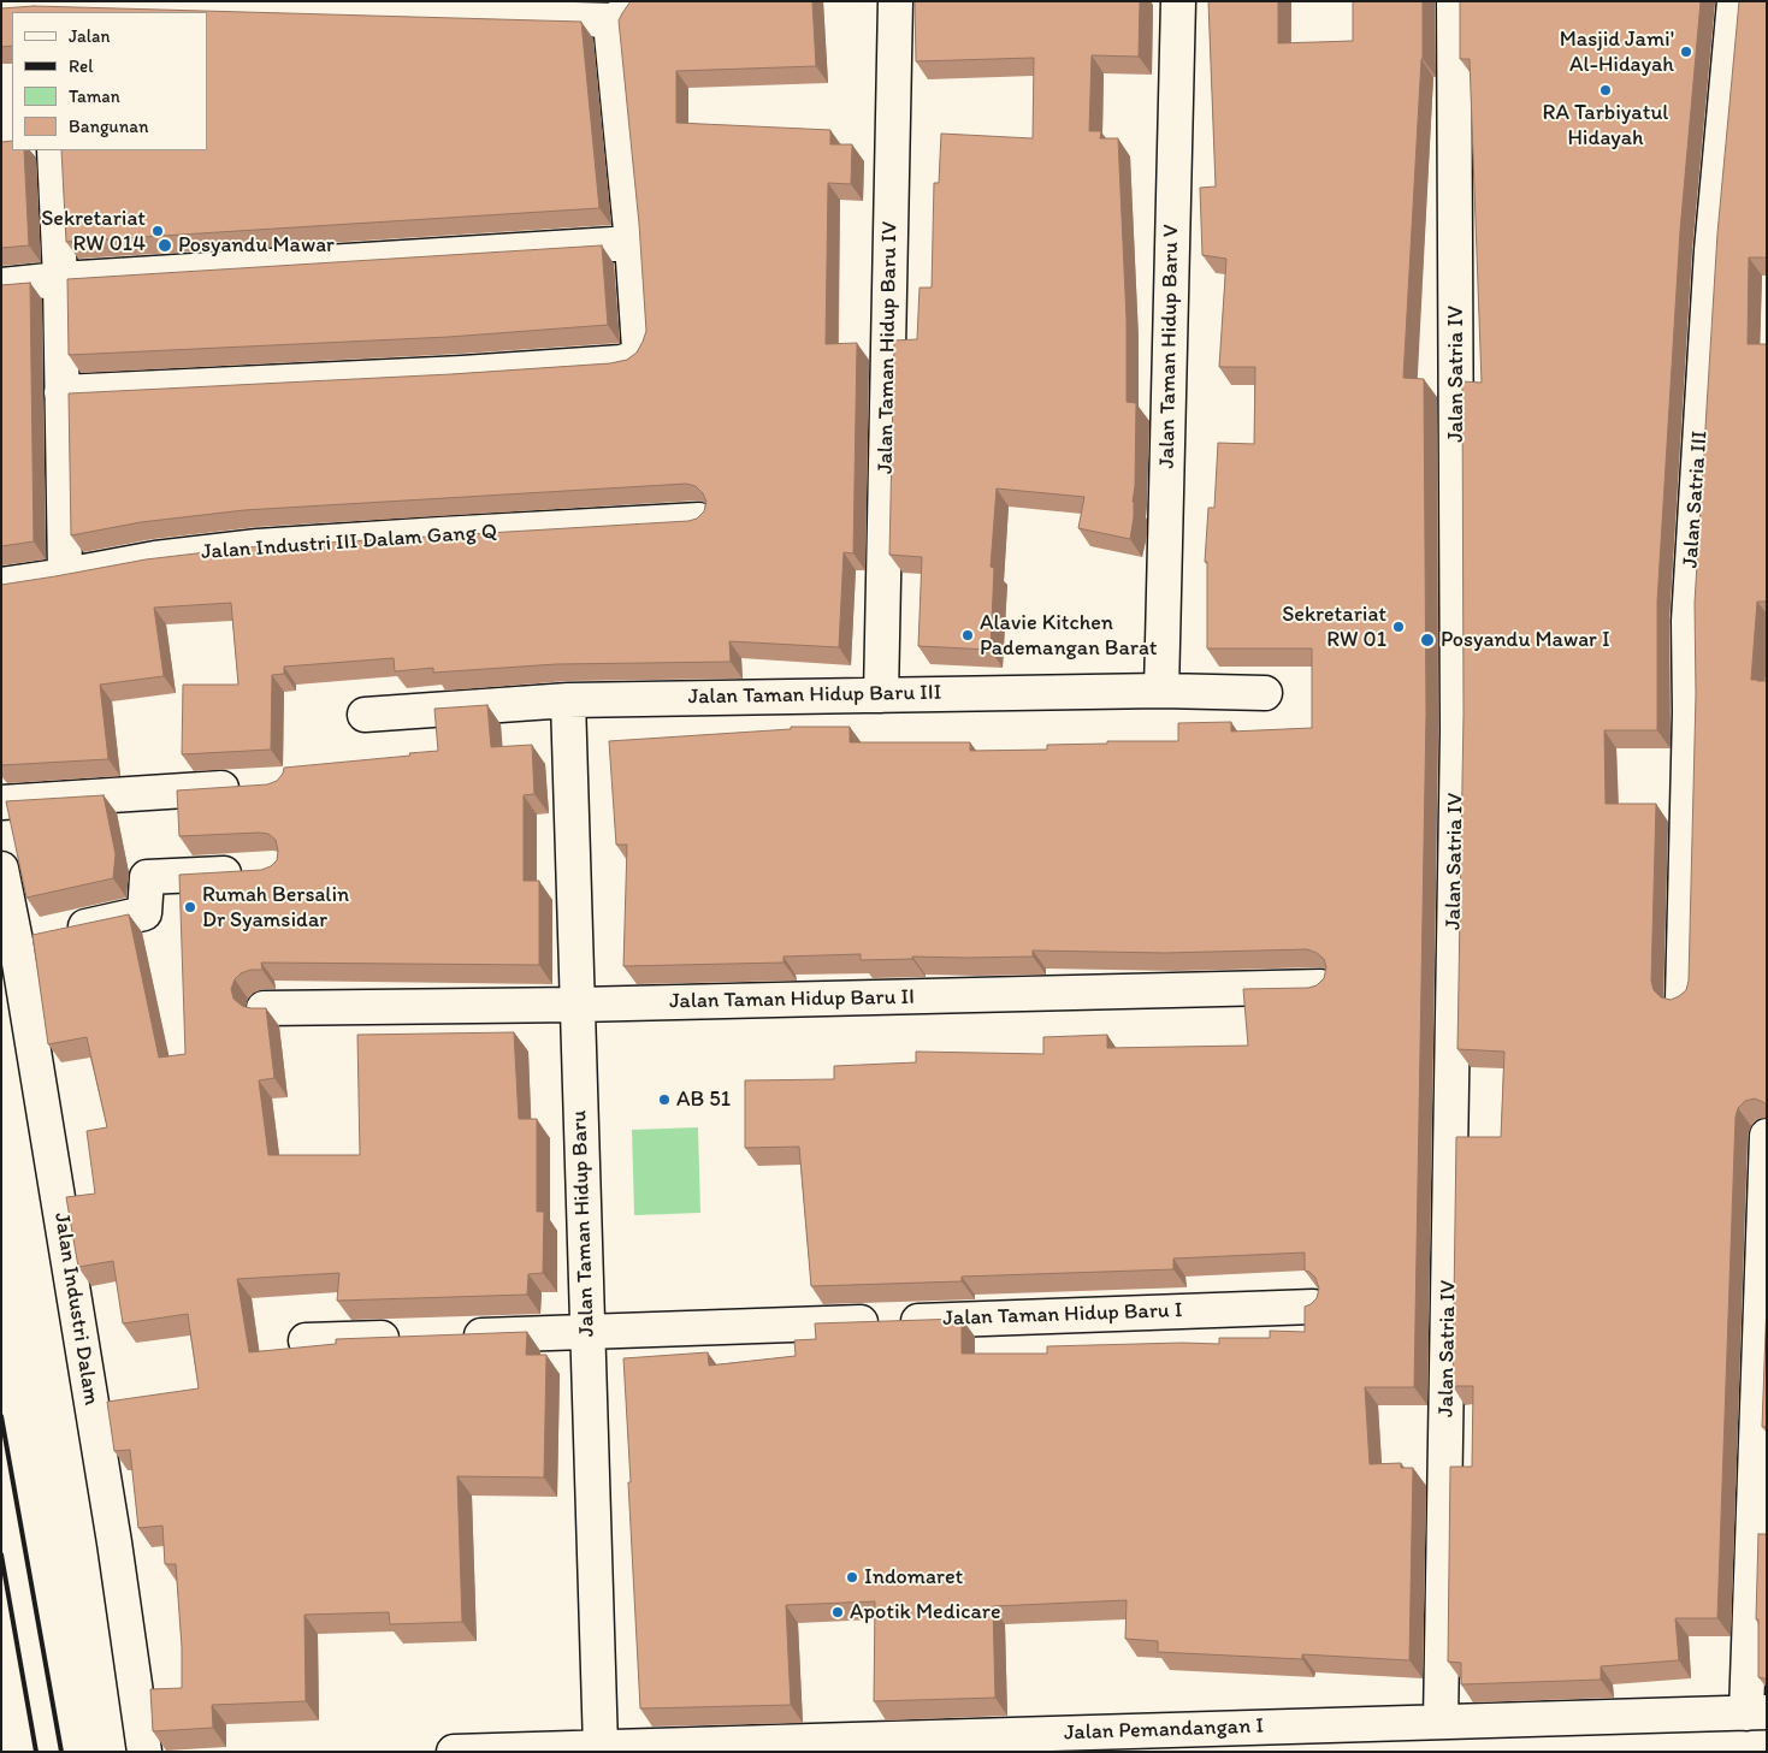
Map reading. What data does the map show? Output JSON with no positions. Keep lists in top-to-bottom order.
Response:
{
  "streets": {
    "street": [
      "Jalan Taman Hidup Baru V",
      "Jalan Taman Hidup Baru IV",
      "Jalan Satria IV",
      "Jalan Satria III",
      "Jalan Industri III Dalam Gang Q",
      "Jalan Taman Hidup Baru III",
      "Jalan Taman Hidup Baru II",
      "Jalan Taman Hidup Baru",
      "Jalan Industri Dalam",
      "Jalan Taman Hidup Baru I",
      "Jalan Pemandangan I"
    ]
  },
  "crossings": [
    ["Jalan Taman Hidup Baru V", "Jalan Taman Hidup Baru III"],
    ["Jalan Taman Hidup Baru IV", "Jalan Taman Hidup Baru III"],
    ["Jalan Satria IV", "Jalan Pemandangan I"],
    ["Jalan Taman Hidup Baru III", "Jalan Taman Hidup Baru"],
    ["Jalan Taman Hidup Baru II", "Jalan Taman Hidup Baru"],
    ["Jalan Taman Hidup Baru", "Jalan Taman Hidup Baru I"],
    ["Jalan Taman Hidup Baru", "Jalan Pemandangan I"]
  ],
  "places": [
    "Masjid Jami' Al-Hidayah",
    "RA Tarbiyatul Hidayah",
    "Sekretariat RW 014",
    "Posyandu Mawar",
    "Sekretariat RW 01",
    "Alavie Kitchen Pademangan Barat",
    "Posyandu Mawar I",
    "Rumah Bersalin Dr Syamsidar",
    "AB 51",
    "Indomaret",
    "Apotik Medicare"
  ],
  "legend": [
    "Jalan",
    "Rel",
    "Taman",
    "Bangunan"
  ]
}
